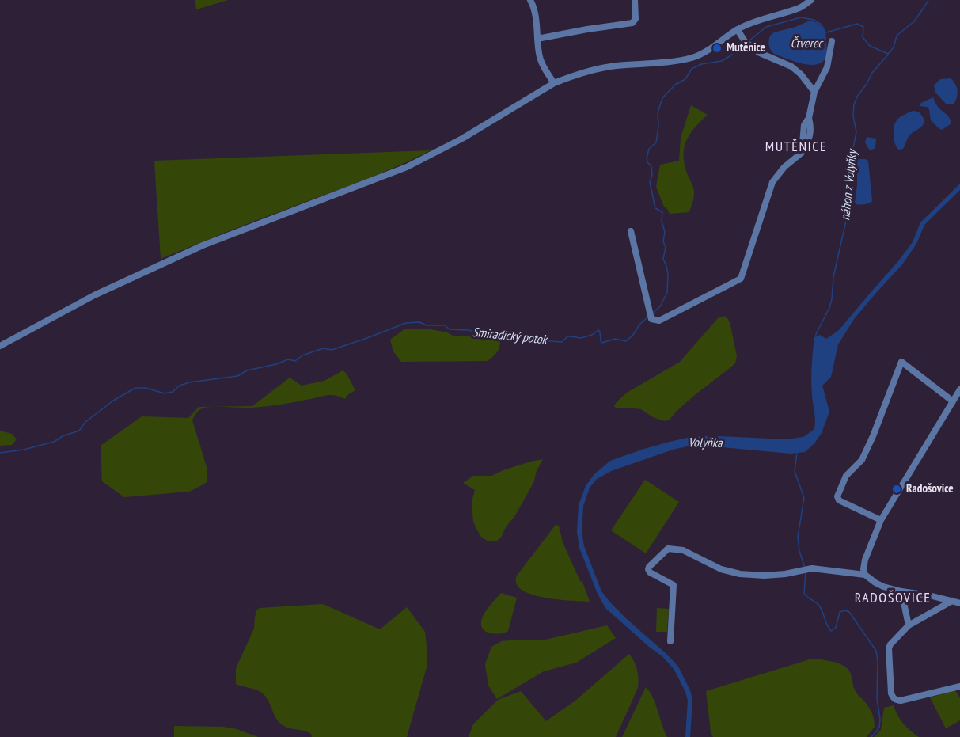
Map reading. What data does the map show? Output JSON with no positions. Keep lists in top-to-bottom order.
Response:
{
  "districts": ["MUTĚNICE", "RADOŠOVICE"],
  "water": [
    "Čtverec",
    "náhon z Volyňky",
    "Smiradický potok",
    "Volyňka"
  ],
  "places": ["Mutěnice", "Radošovice"]
}
